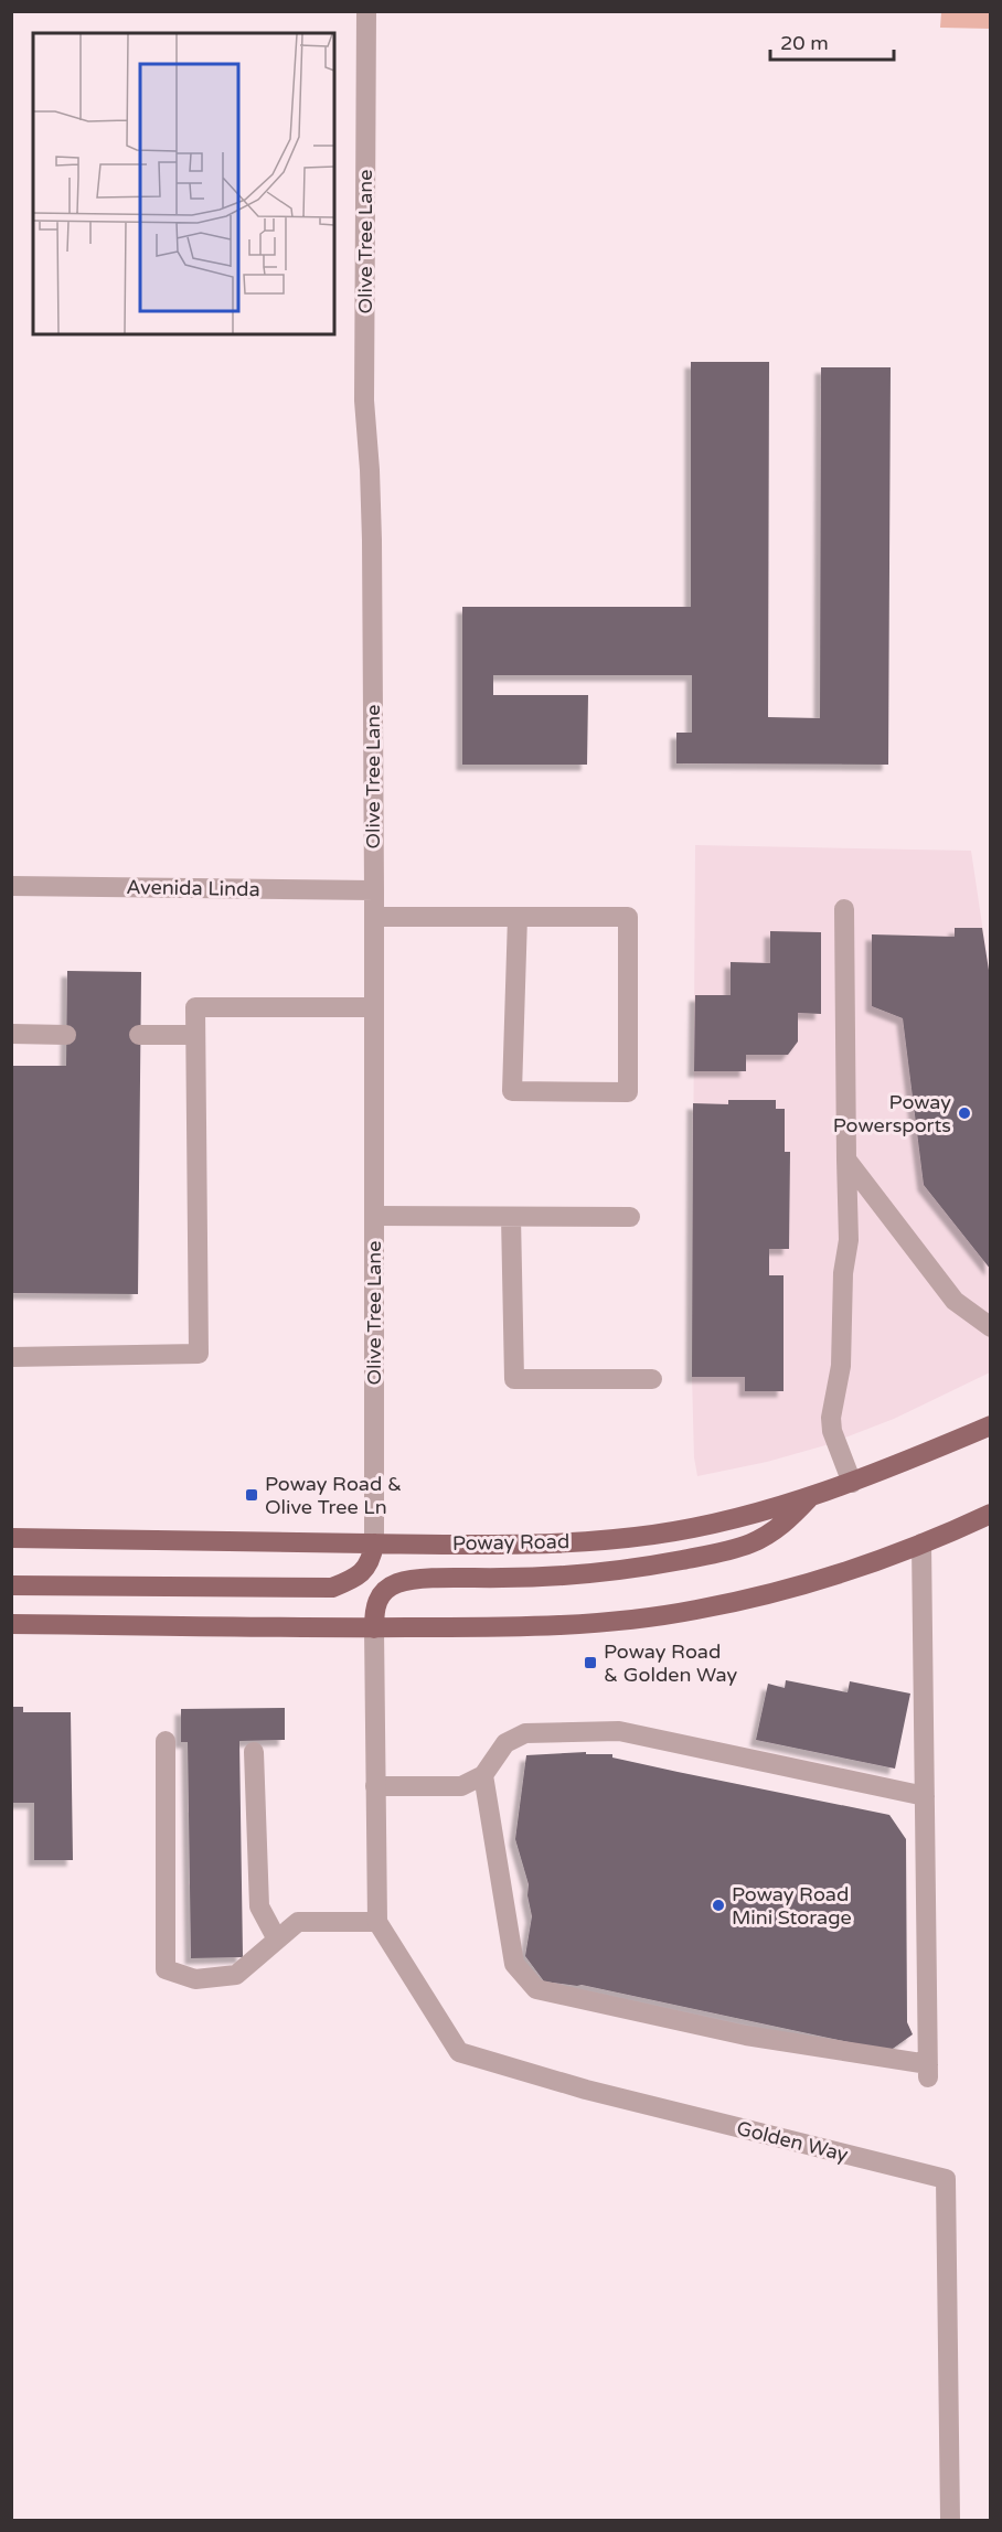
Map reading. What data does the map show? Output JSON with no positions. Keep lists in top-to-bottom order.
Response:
{
  "streets": {
    "main road": ["Poway Road"],
    "street": ["Olive Tree Lane", "Avenida Linda", "Golden Way"]
  },
  "crossings": [
    ["Olive Tree Lane", "Avenida Linda"],
    ["Olive Tree Lane", "Poway Road"]
  ],
  "places": {
    "other": ["Poway Powersports", "Poway Road Mini Storage"],
    "transit": ["Poway Road & Olive Tree Ln", "Poway Road & Golden Way"]
  },
  "scale_bar": "20 m"
}
